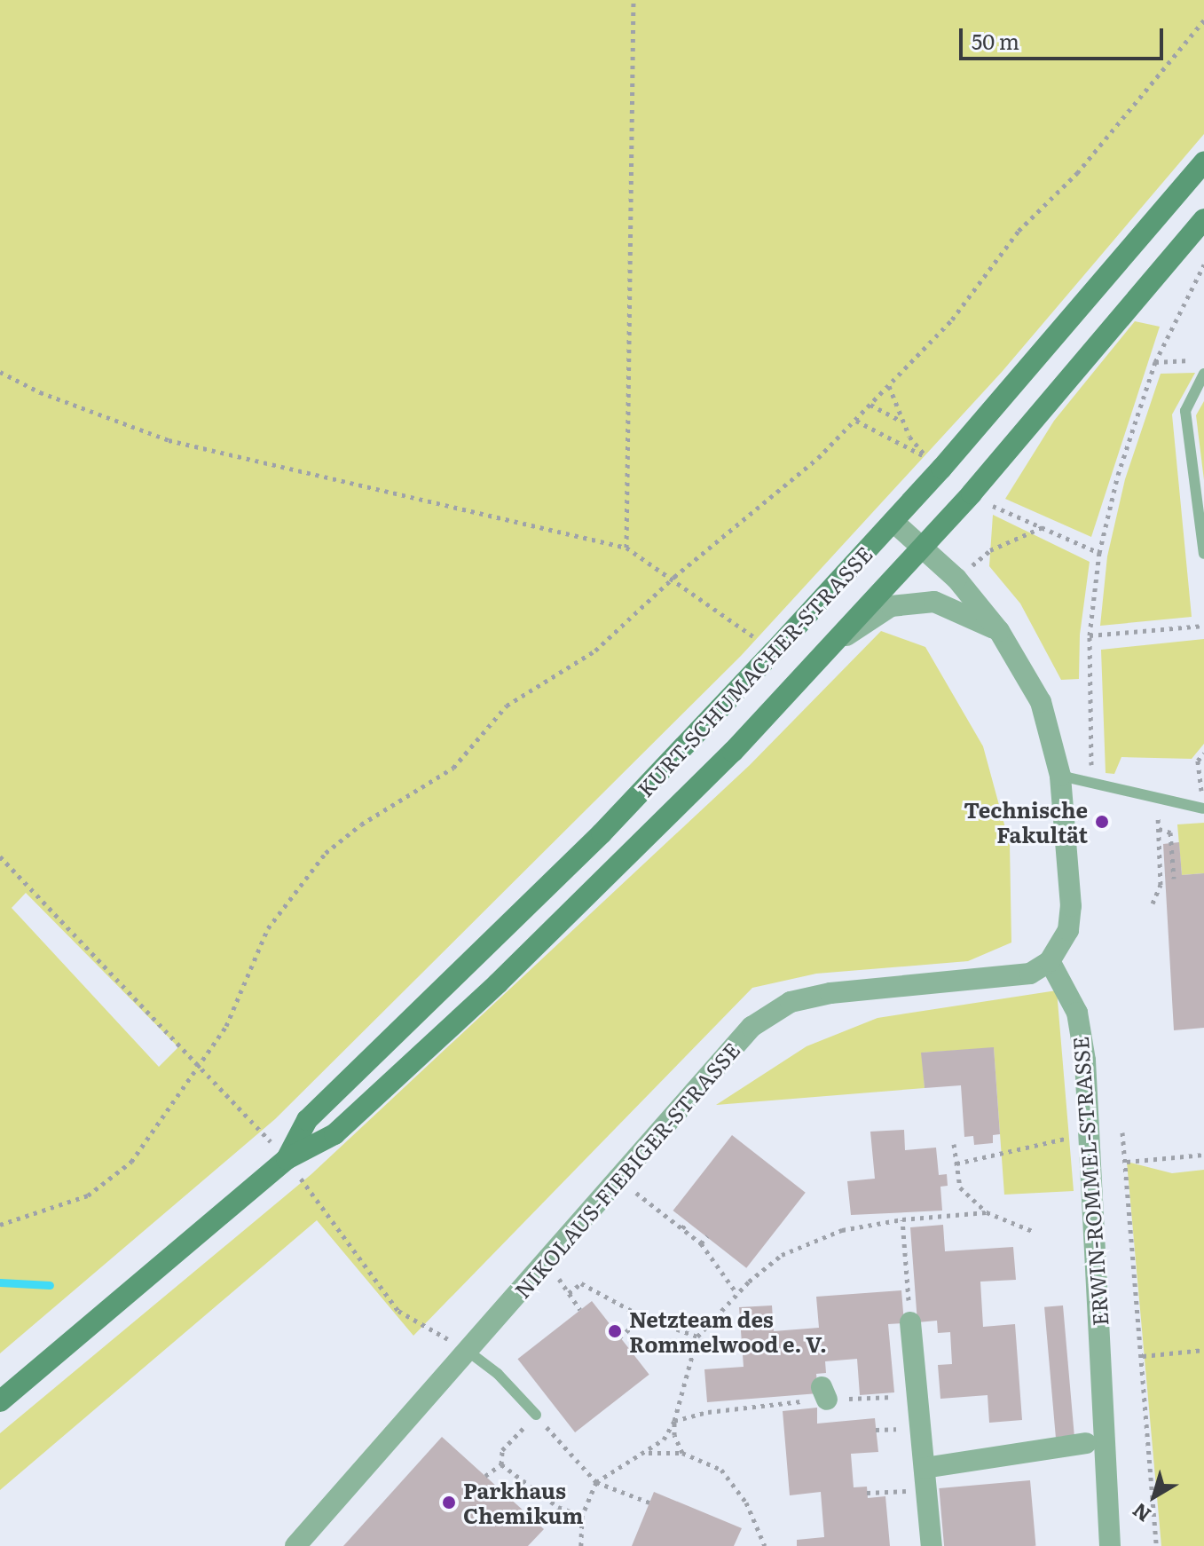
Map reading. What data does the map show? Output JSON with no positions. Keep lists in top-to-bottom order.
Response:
{
  "streets": {
    "main road": ["KURT-SCHUMACHER-STRASSE"],
    "street": ["NIKOLAUS-FIEBIGER-STRASSE", "ERWIN-ROMMEL-STRASSE"]
  },
  "crossings": [
    ["NIKOLAUS-FIEBIGER-STRASSE", "ERWIN-ROMMEL-STRASSE"]
  ],
  "places": ["Technische Fakultät", "Netzteam des Rommelwood e. V.", "Parkhaus Chemikum"],
  "scale_bar": "50 m",
  "north": "bottom left"
}
